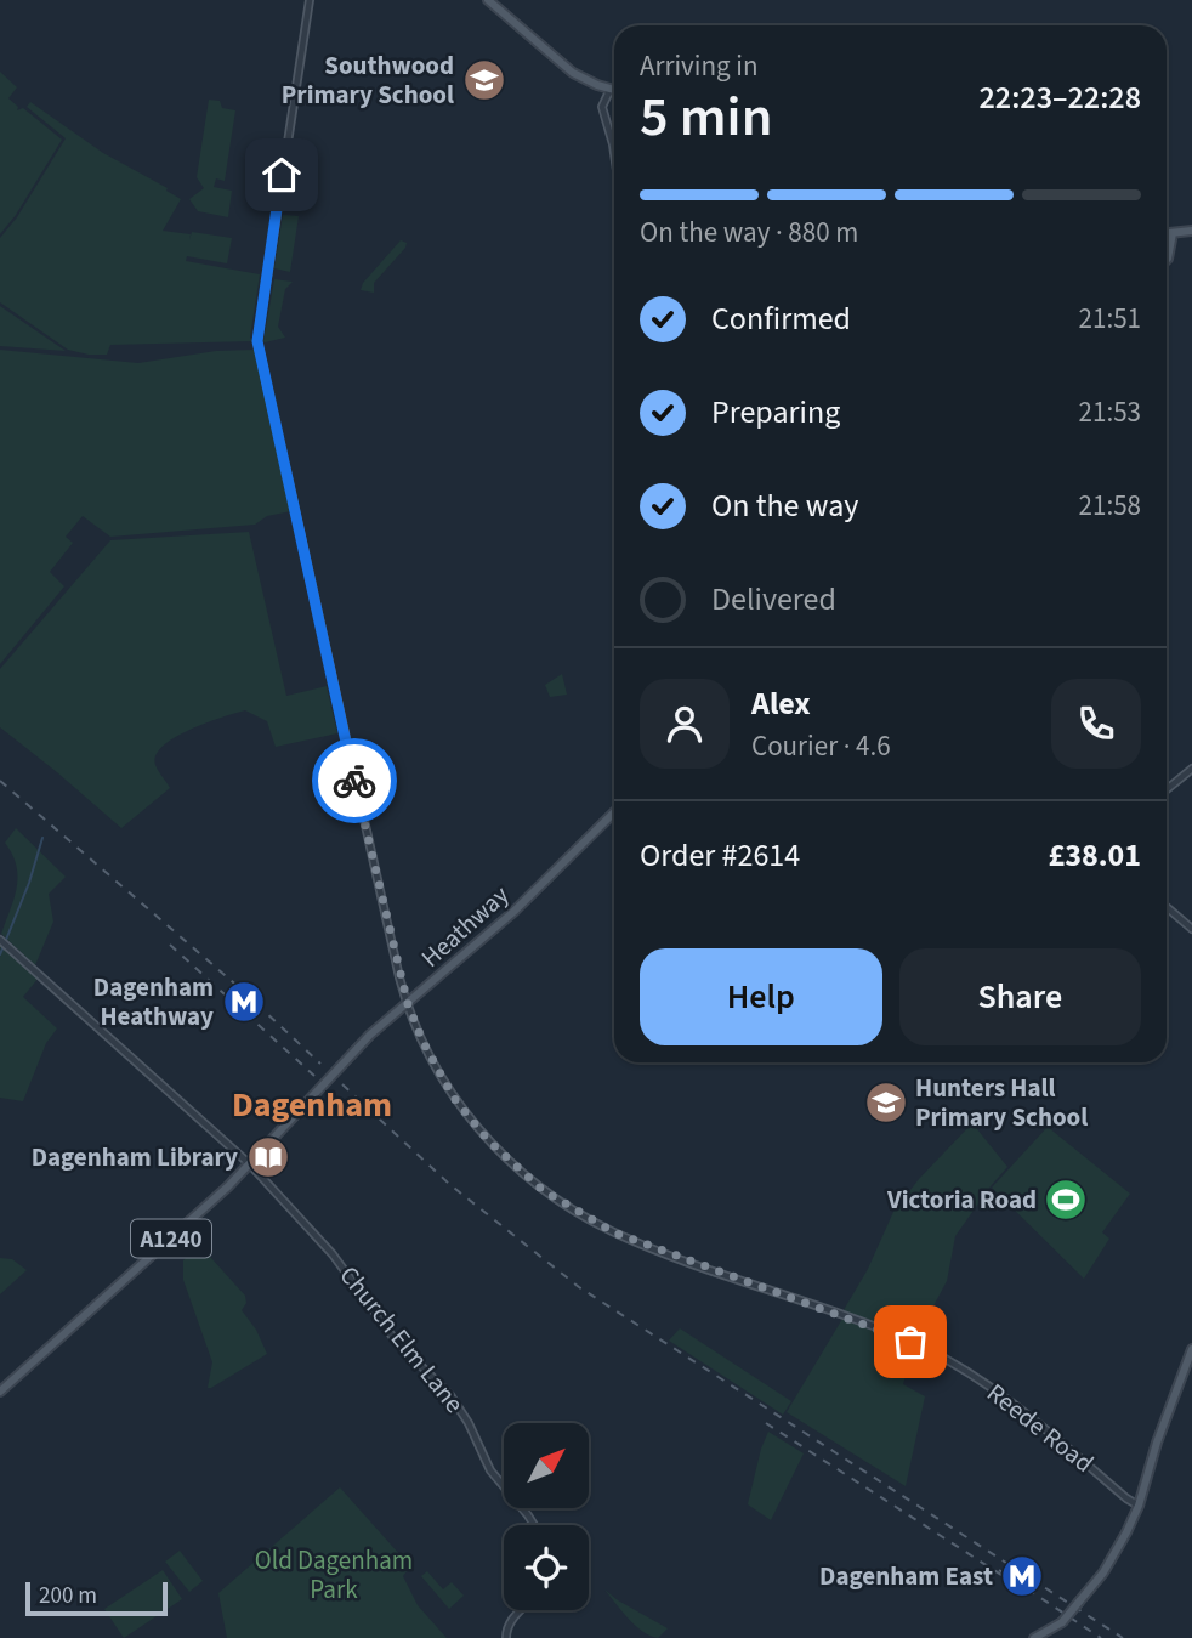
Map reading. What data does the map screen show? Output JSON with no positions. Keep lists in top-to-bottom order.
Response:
{
  "streets": {
    "main road": ["Heathway", "A1240"],
    "street": ["Church Elm Lane", "Reede Road"]
  },
  "crossings": [
    ["Heathway", "Church Elm Lane"],
    ["Heathway", "Reede Road"]
  ],
  "districts": ["Dagenham"],
  "parks": ["Old Dagenham Park"],
  "places": {
    "school or university": ["Southwood Primary School", "Hunters Hall Primary School"],
    "metro station": ["Dagenham Heathway", "Dagenham East"],
    "library": ["Dagenham Library"],
    "sports": ["Victoria Road"]
  },
  "scale_bar": "200 m",
  "north": "top right",
  "page": {
    "heading": ["5 min", "Arriving in", "22:23–22:28"],
    "panel": [
      "Alex",
      "Courier · 4.6",
      "Order #2614",
      "£38.01"
    ],
    "bar": "On the way · 880 m",
    "list": [
      ["Confirmed", "21:51"],
      ["Preparing", "21:53"],
      ["On the way", "21:58"],
      "Delivered"
    ],
    "buttons": ["Help", "Share"],
    "scale": "200 m"
  }
}
